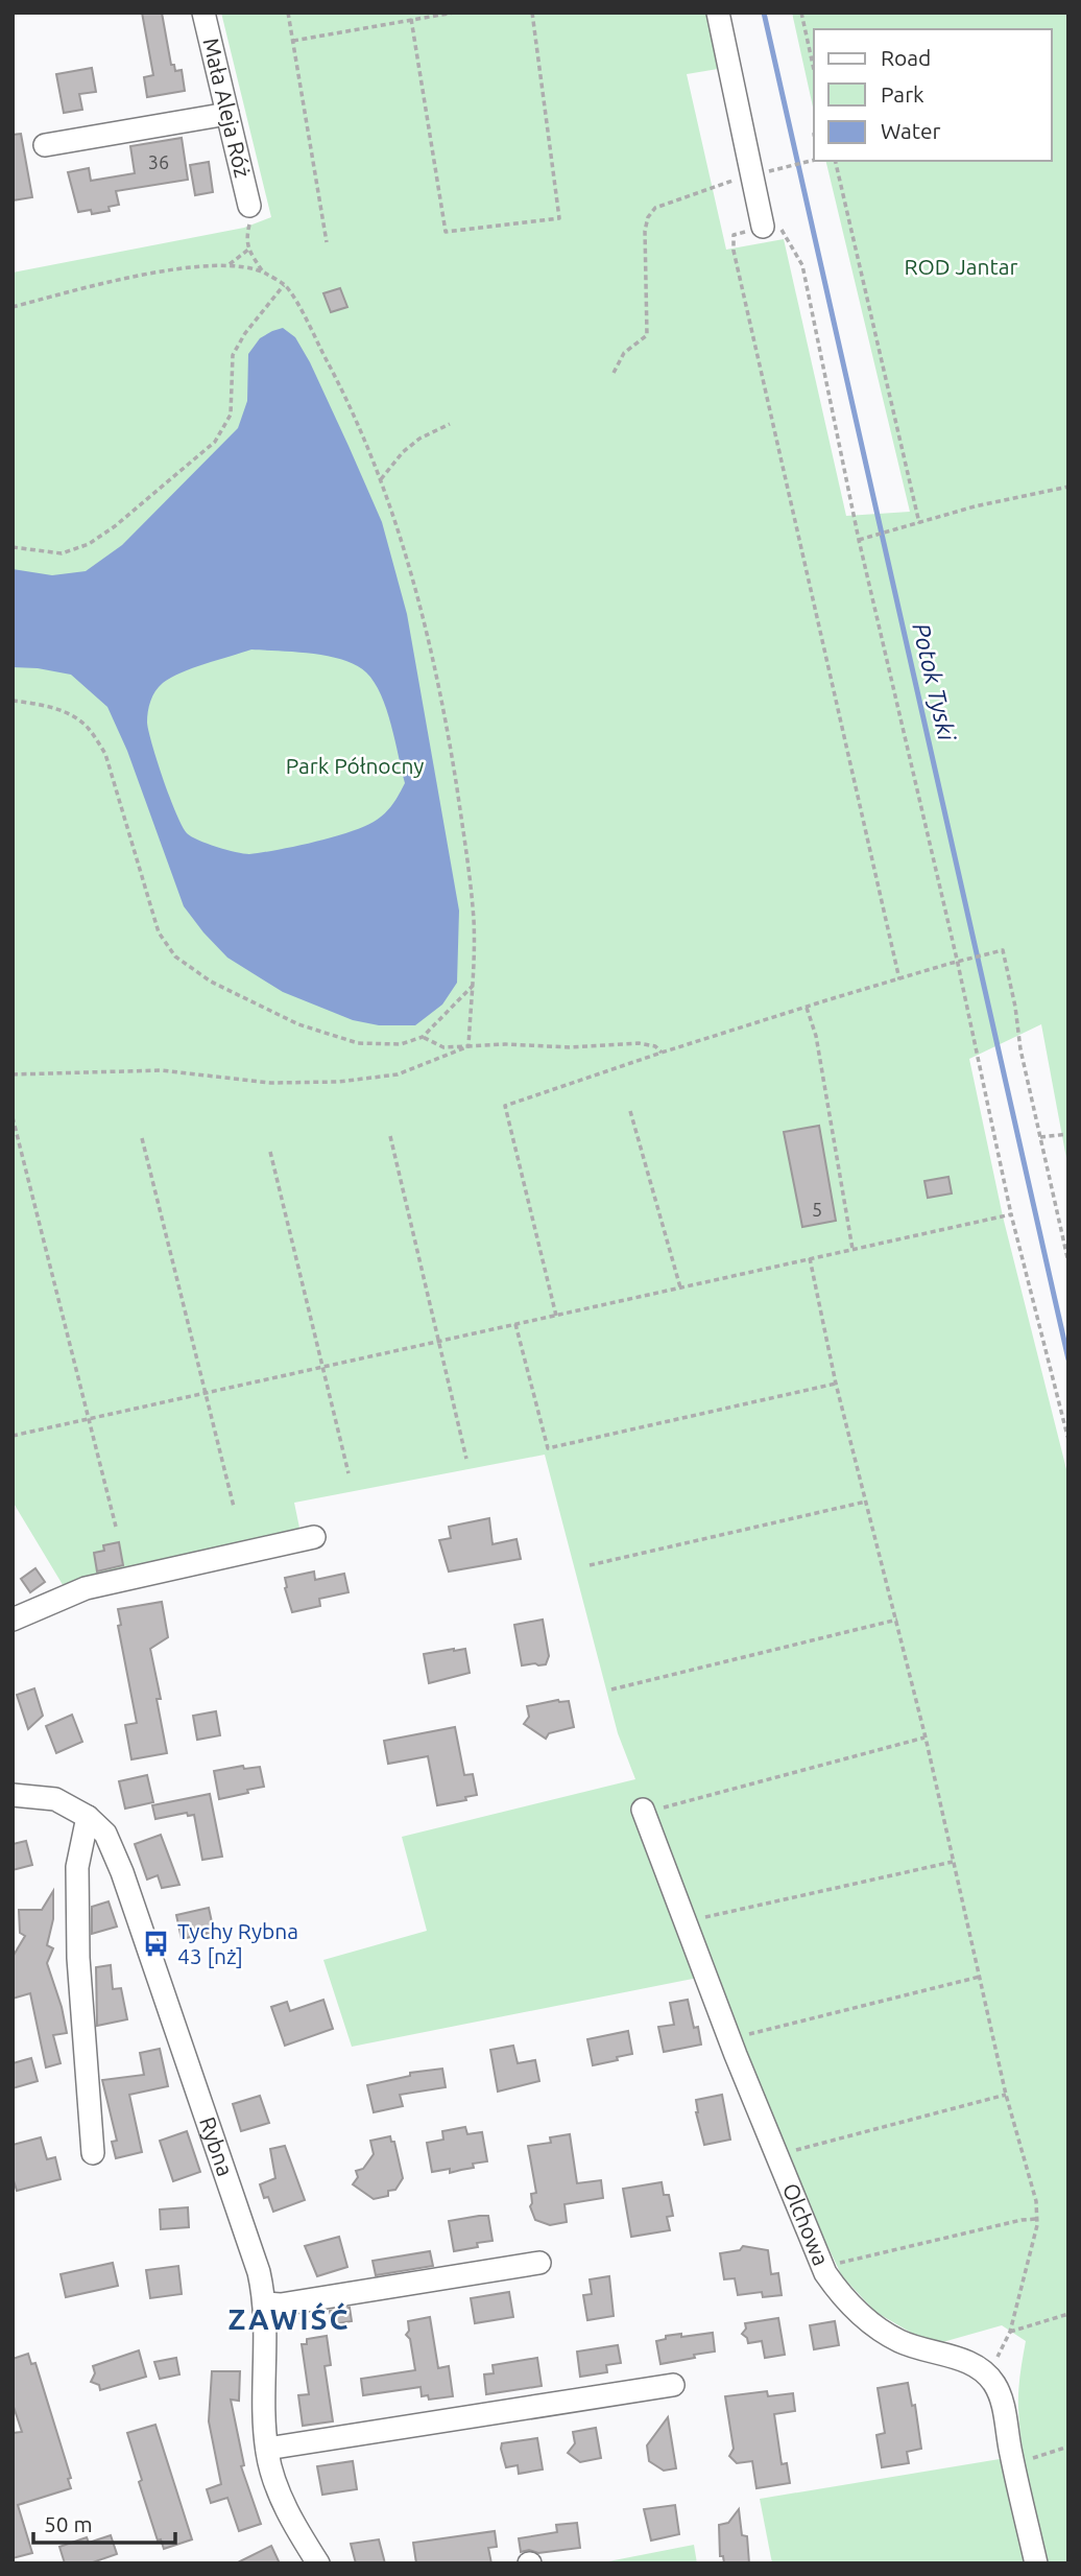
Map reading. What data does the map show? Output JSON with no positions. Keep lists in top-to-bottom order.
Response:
{
  "streets": {
    "street": ["Mała Aleja Róż", "Rybna", "Olchowa"]
  },
  "districts": ["ZAWIŚĆ"],
  "water": ["Potok Tyski"],
  "parks": ["ROD Jantar", "Park Północny"],
  "places": {
    "bus stop": ["Tychy Rybna 43 [nż]"]
  },
  "house_numbers": ["36", "5"],
  "legend": ["Road", "Park", "Water"],
  "scale_bar": "50 m"
}
